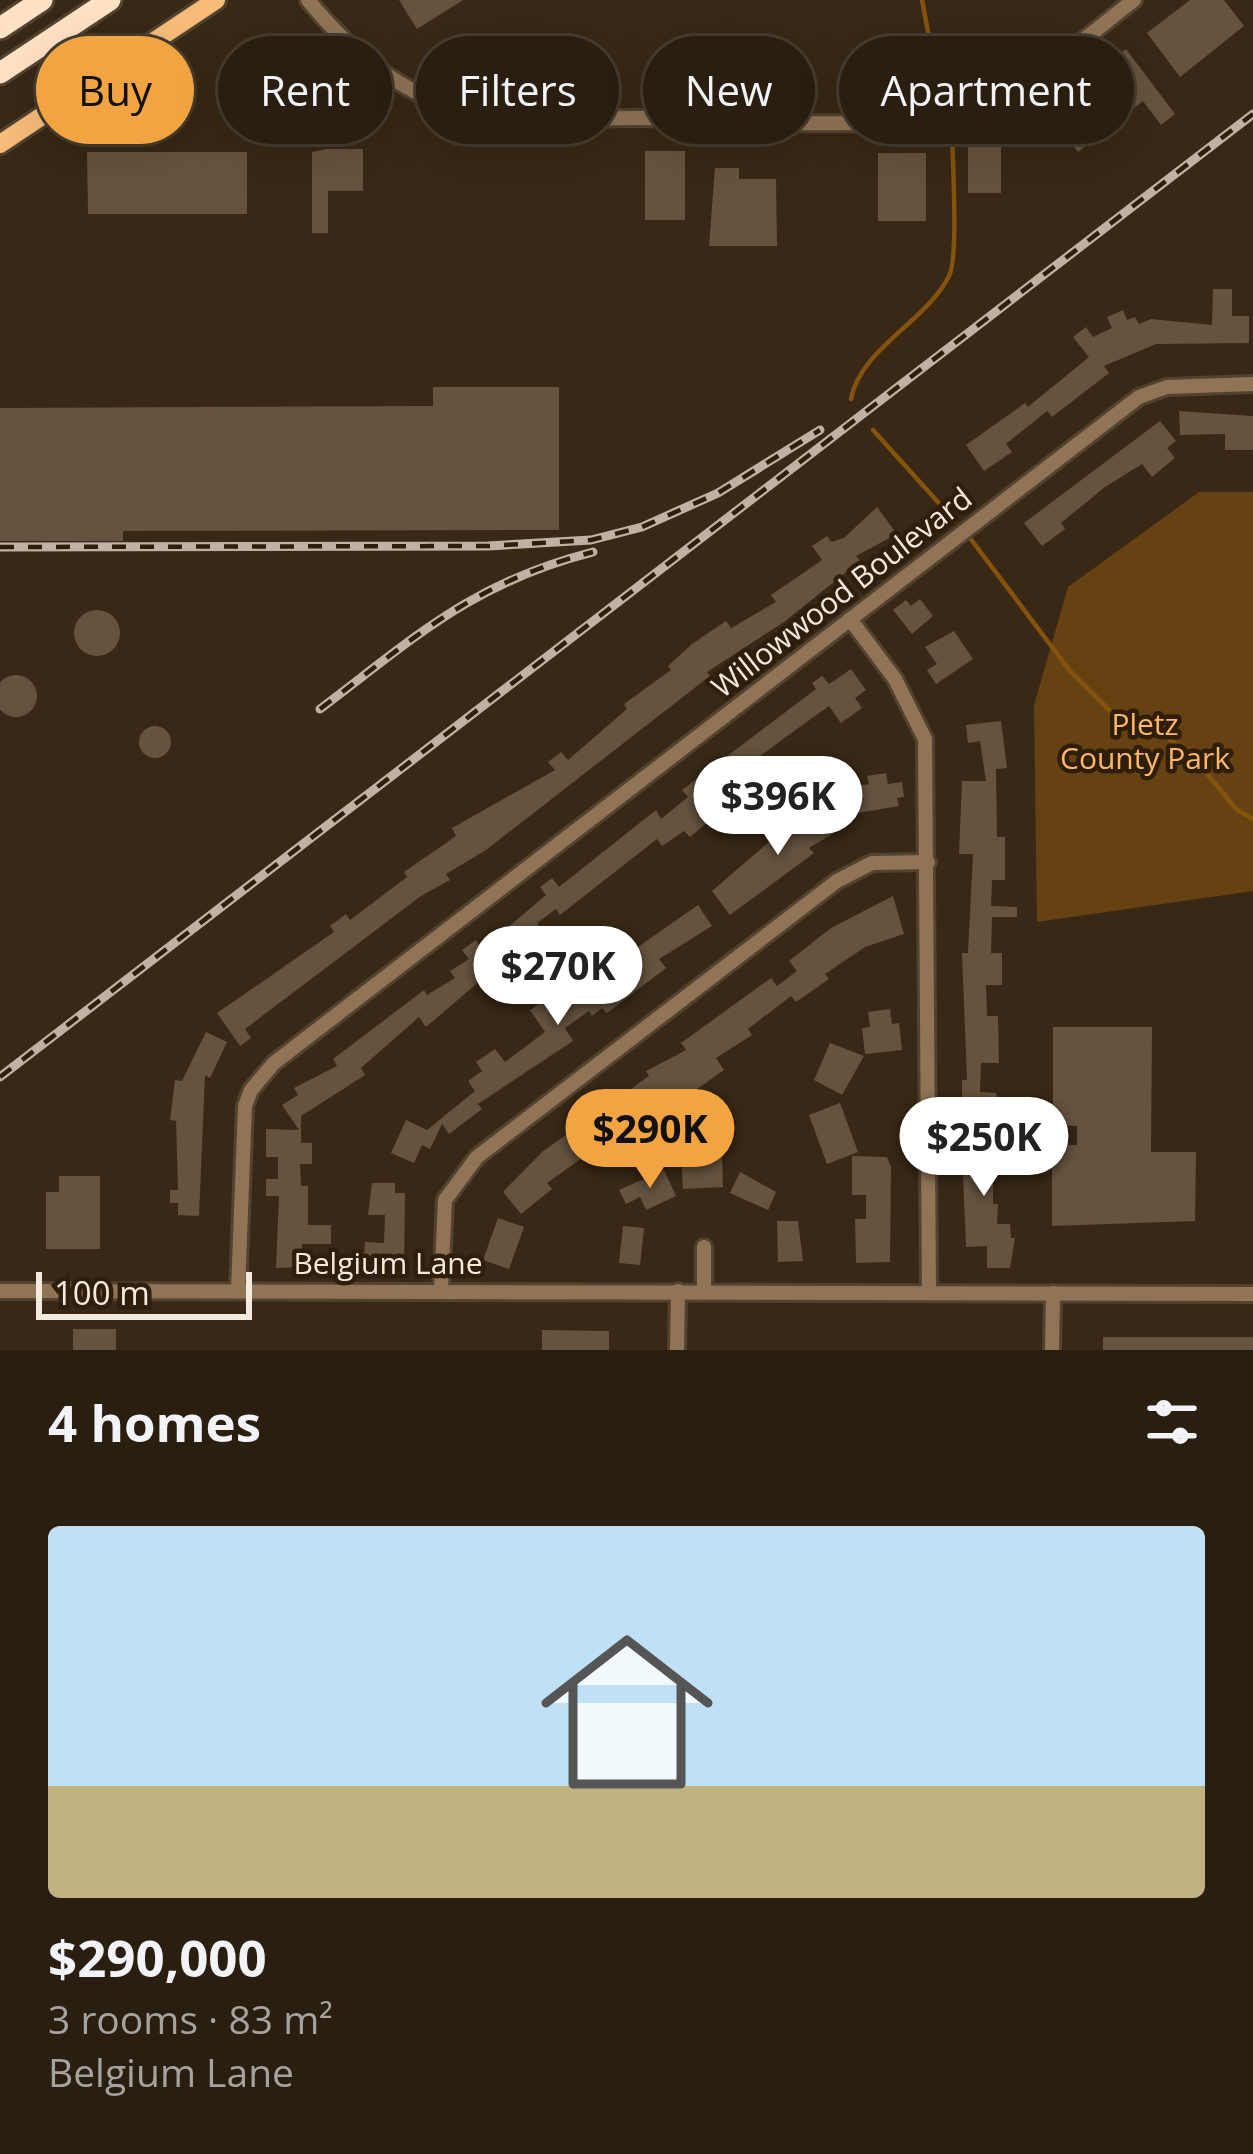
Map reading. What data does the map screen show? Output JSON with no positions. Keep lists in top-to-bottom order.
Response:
{
  "streets": {
    "street": ["Willowwood Boulevard", "Belgium Lane"]
  },
  "crossings": [
    ["Willowwood Boulevard", "Belgium Lane"]
  ],
  "parks": ["Pletz County Park"],
  "scale_bar": "100 m",
  "page": {
    "chip": [
      "Buy",
      "Rent",
      "Filters",
      "New",
      "Apartment"
    ],
    "price": [
      "$396K",
      "$270K",
      "$290K",
      "$250K"
    ],
    "scale": "100 m",
    "heading": "4 homes",
    "list": [
      {
        "name": "$290,000",
        "note": "3 rooms · 83 m² · Belgium Lane"
      }
    ]
  }
}
